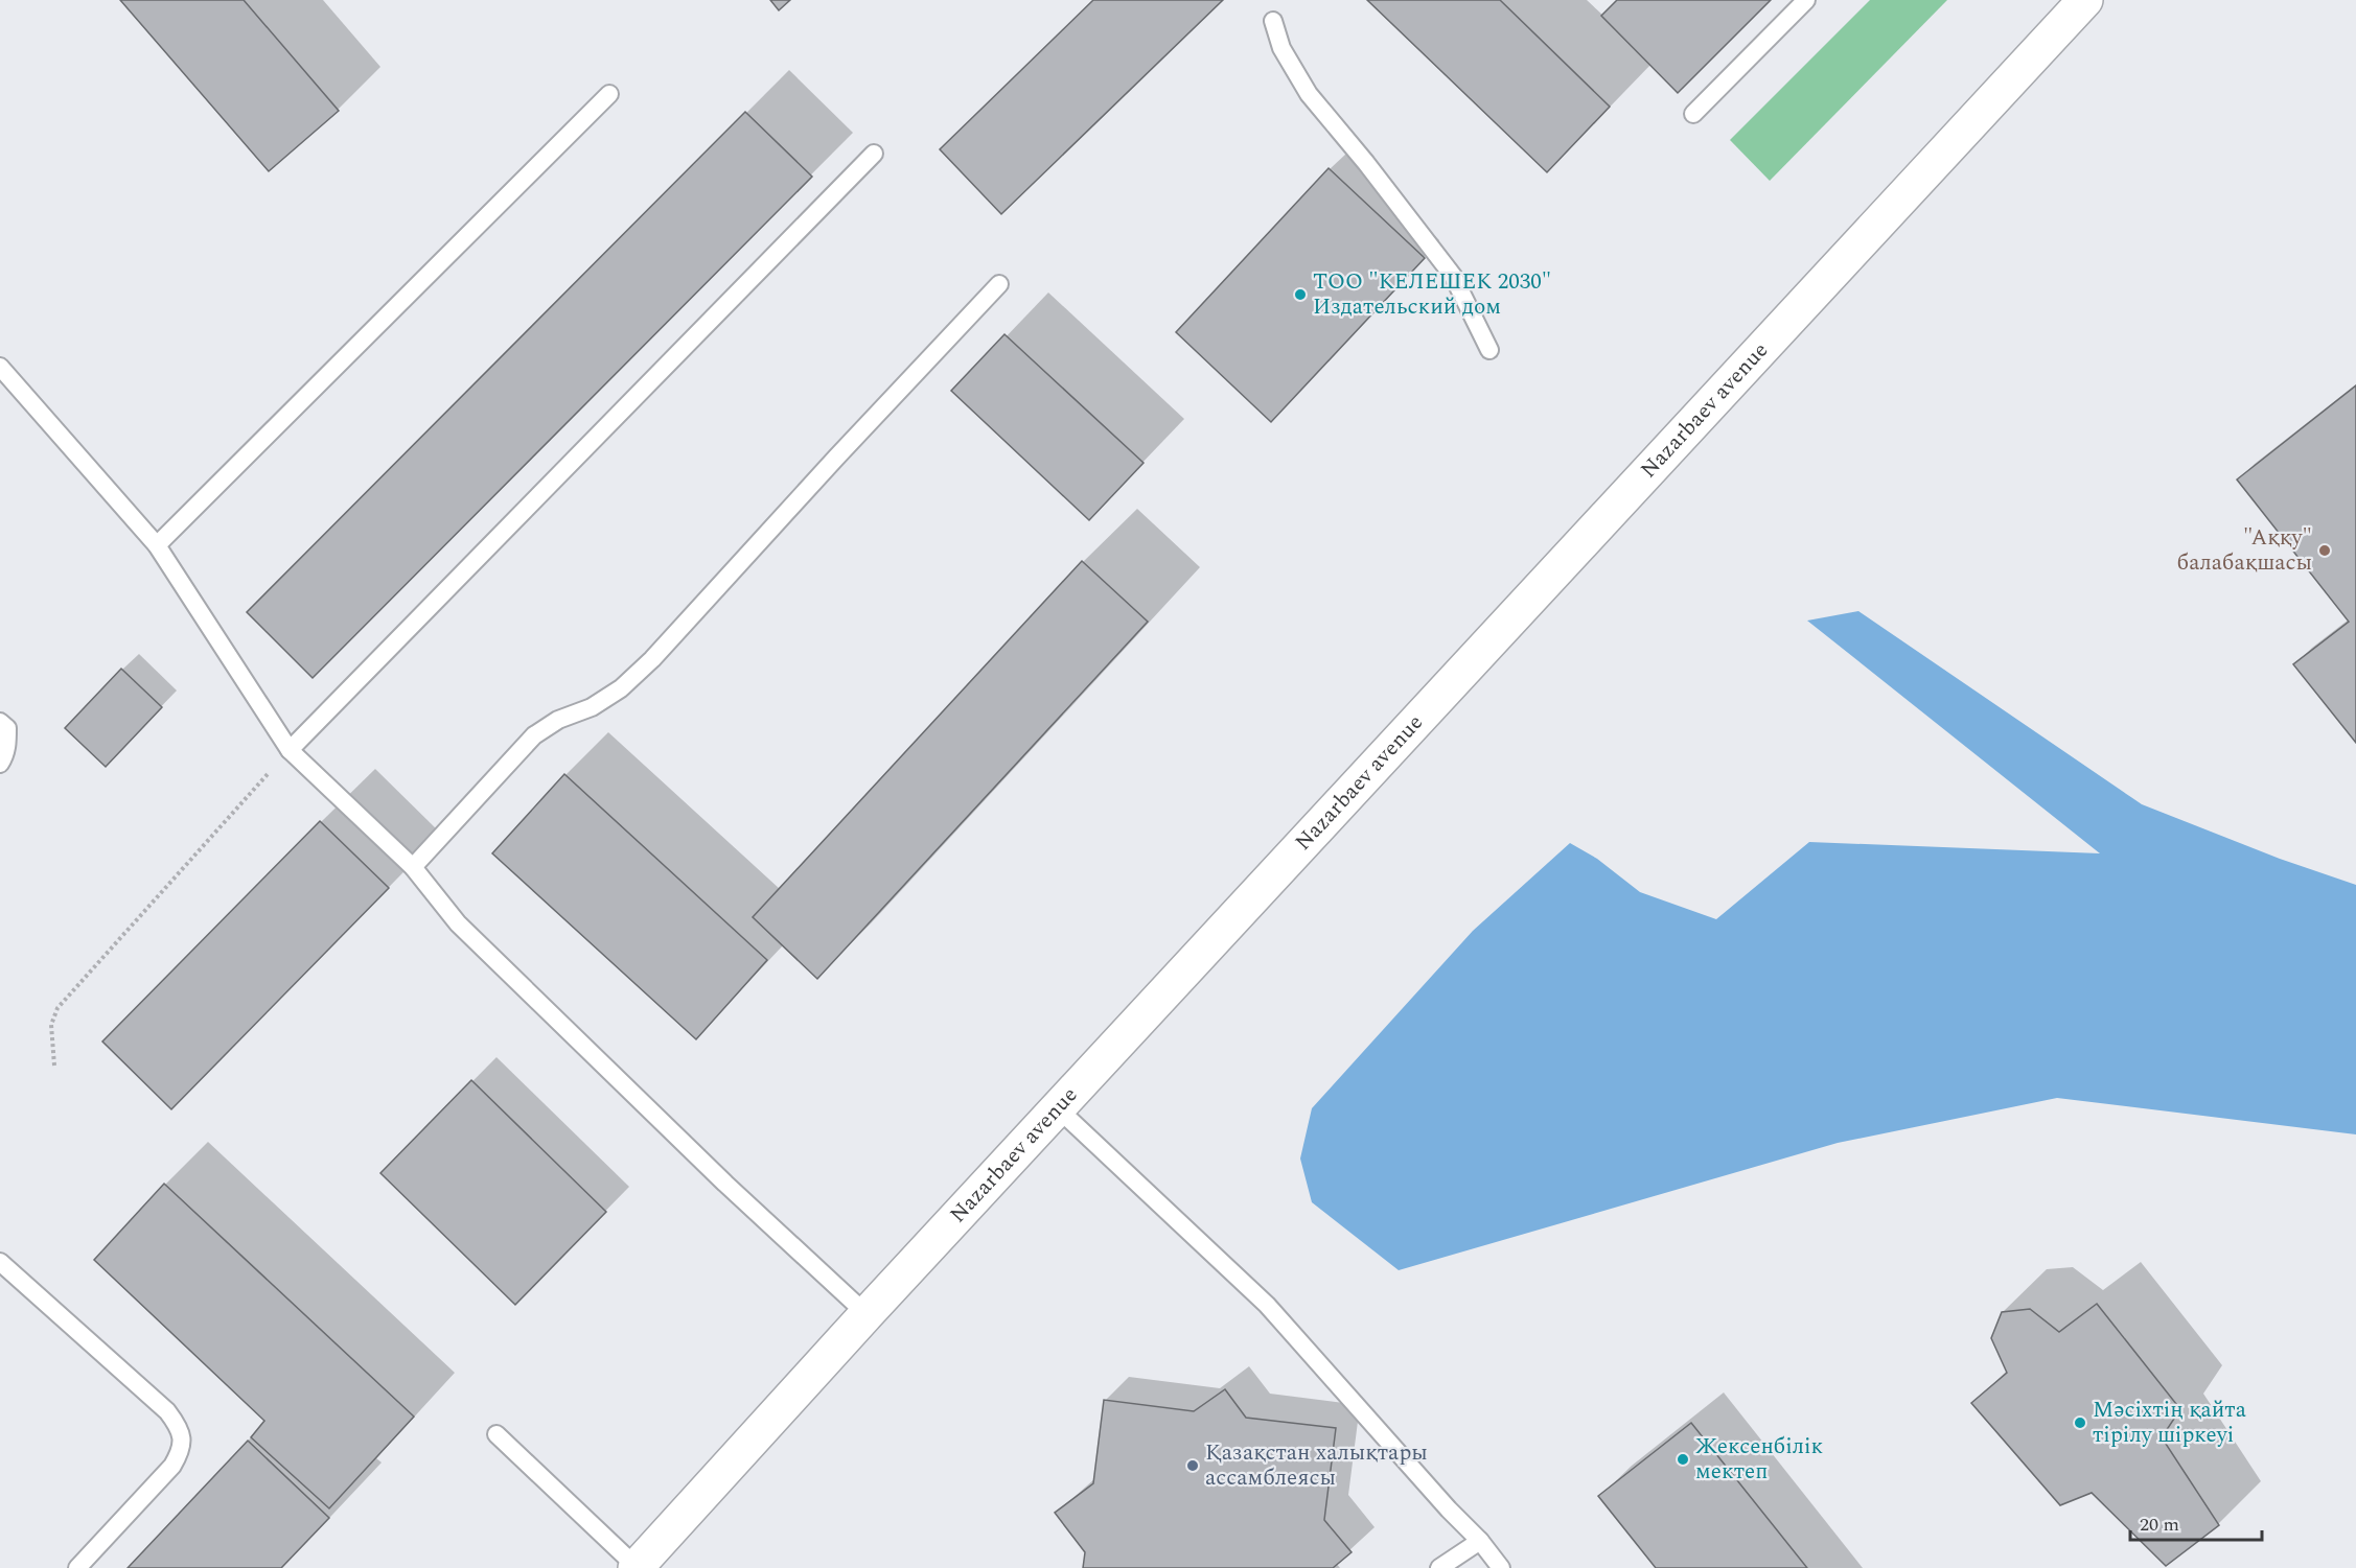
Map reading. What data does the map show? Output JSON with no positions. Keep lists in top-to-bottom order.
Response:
{
  "streets": {
    "main road": ["Nazarbaev avenue"]
  },
  "places": [
    "ТОО \"КЕЛЕШЕК 2030\" Издательский дом",
    "\"Аққу\" балабақшасы",
    "Мәсіхтің қайта тірілу шіркеуі",
    "Жексенбілік мектеп",
    "Қазақстан халықтары ассамблеясы"
  ],
  "scale_bar": "20 m"
}
